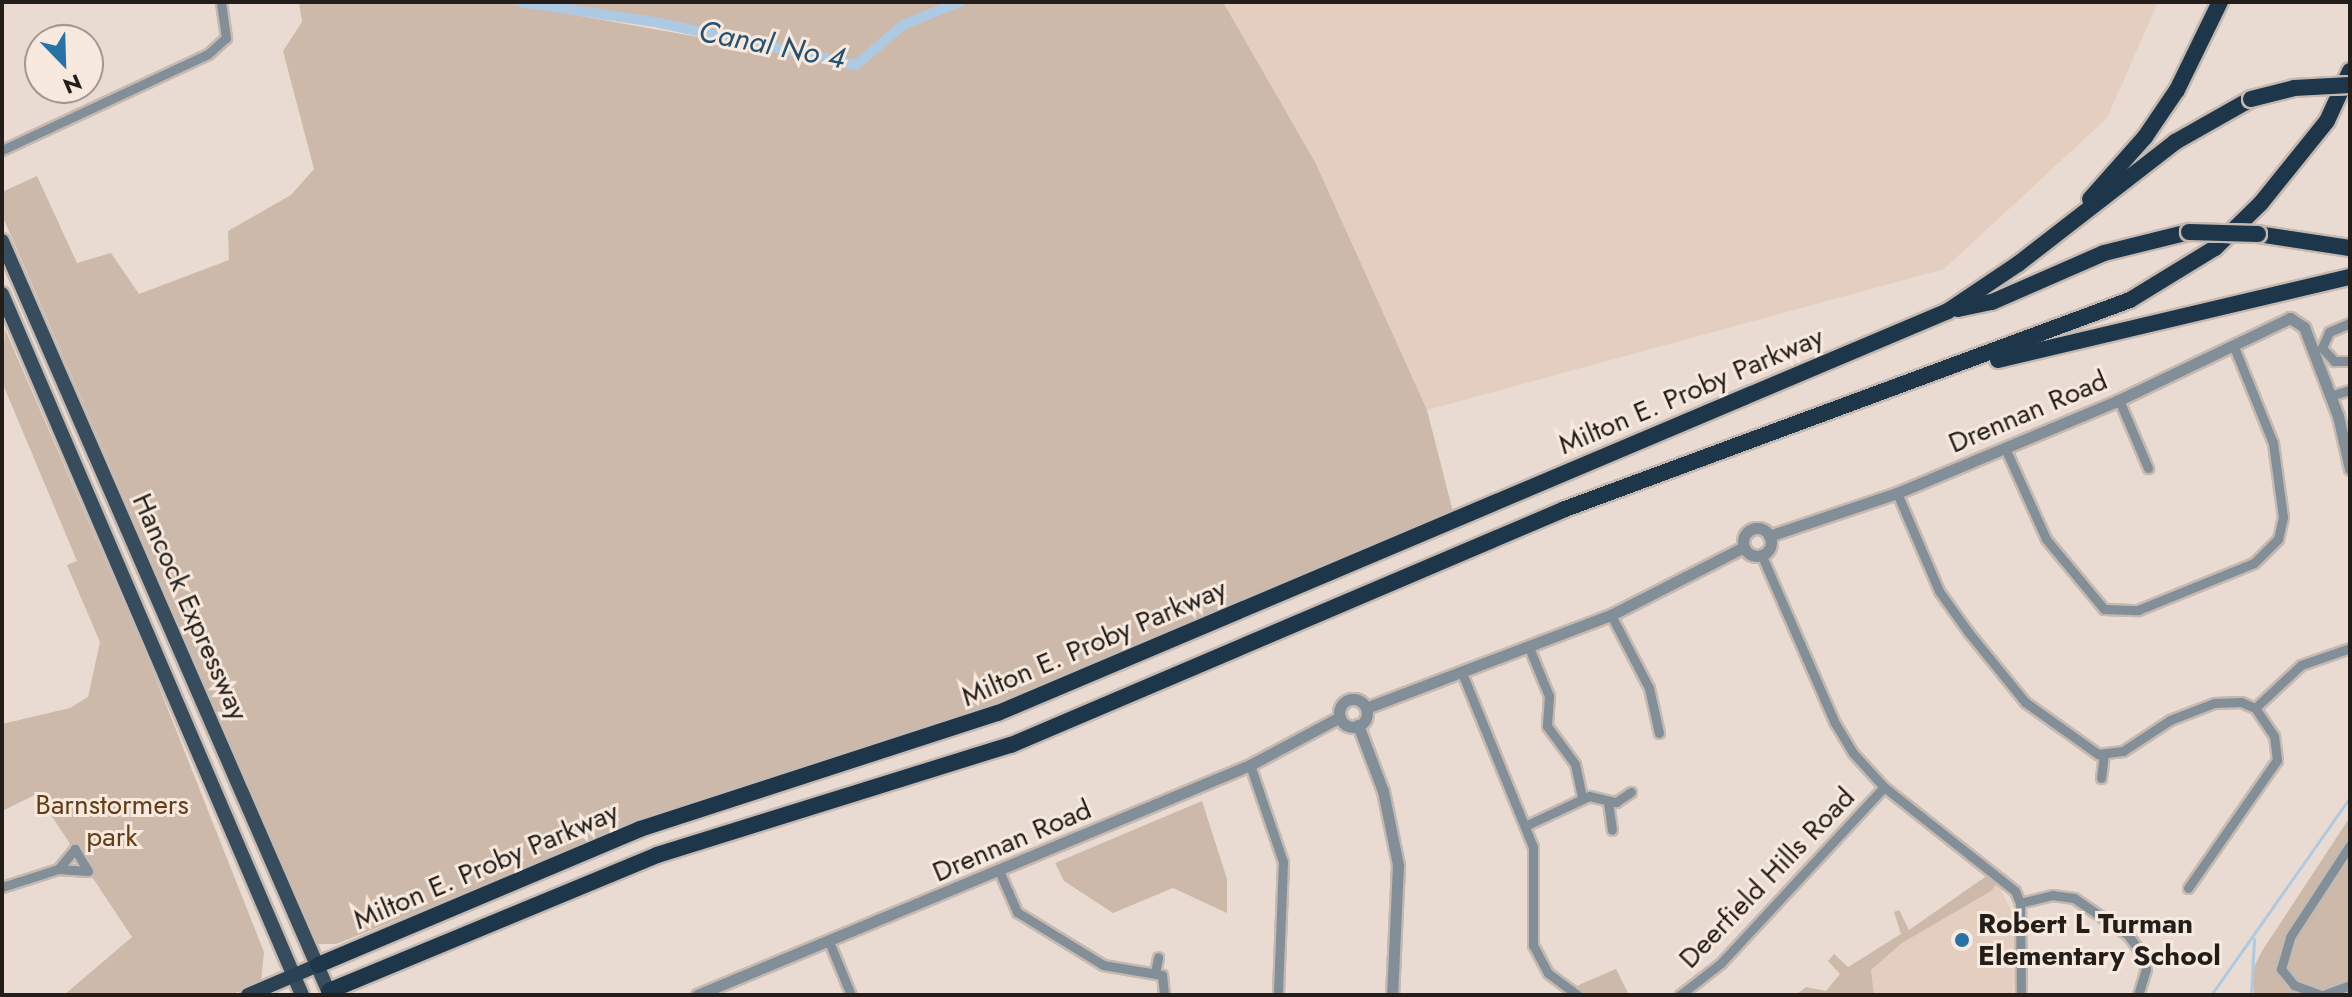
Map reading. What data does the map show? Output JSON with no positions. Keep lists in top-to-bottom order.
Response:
{
  "streets": {
    "highway": ["Milton E. Proby Parkway"],
    "main road": ["Hancock Expressway"],
    "street": ["Drennan Road", "Deerfield Hills Road"]
  },
  "crossings": [
    ["Milton E. Proby Parkway", "Hancock Expressway"]
  ],
  "water": ["Canal No 4"],
  "parks": ["Barnstormers park"],
  "places": ["Robert L Turman Elementary School"],
  "north": "bottom right"
}
